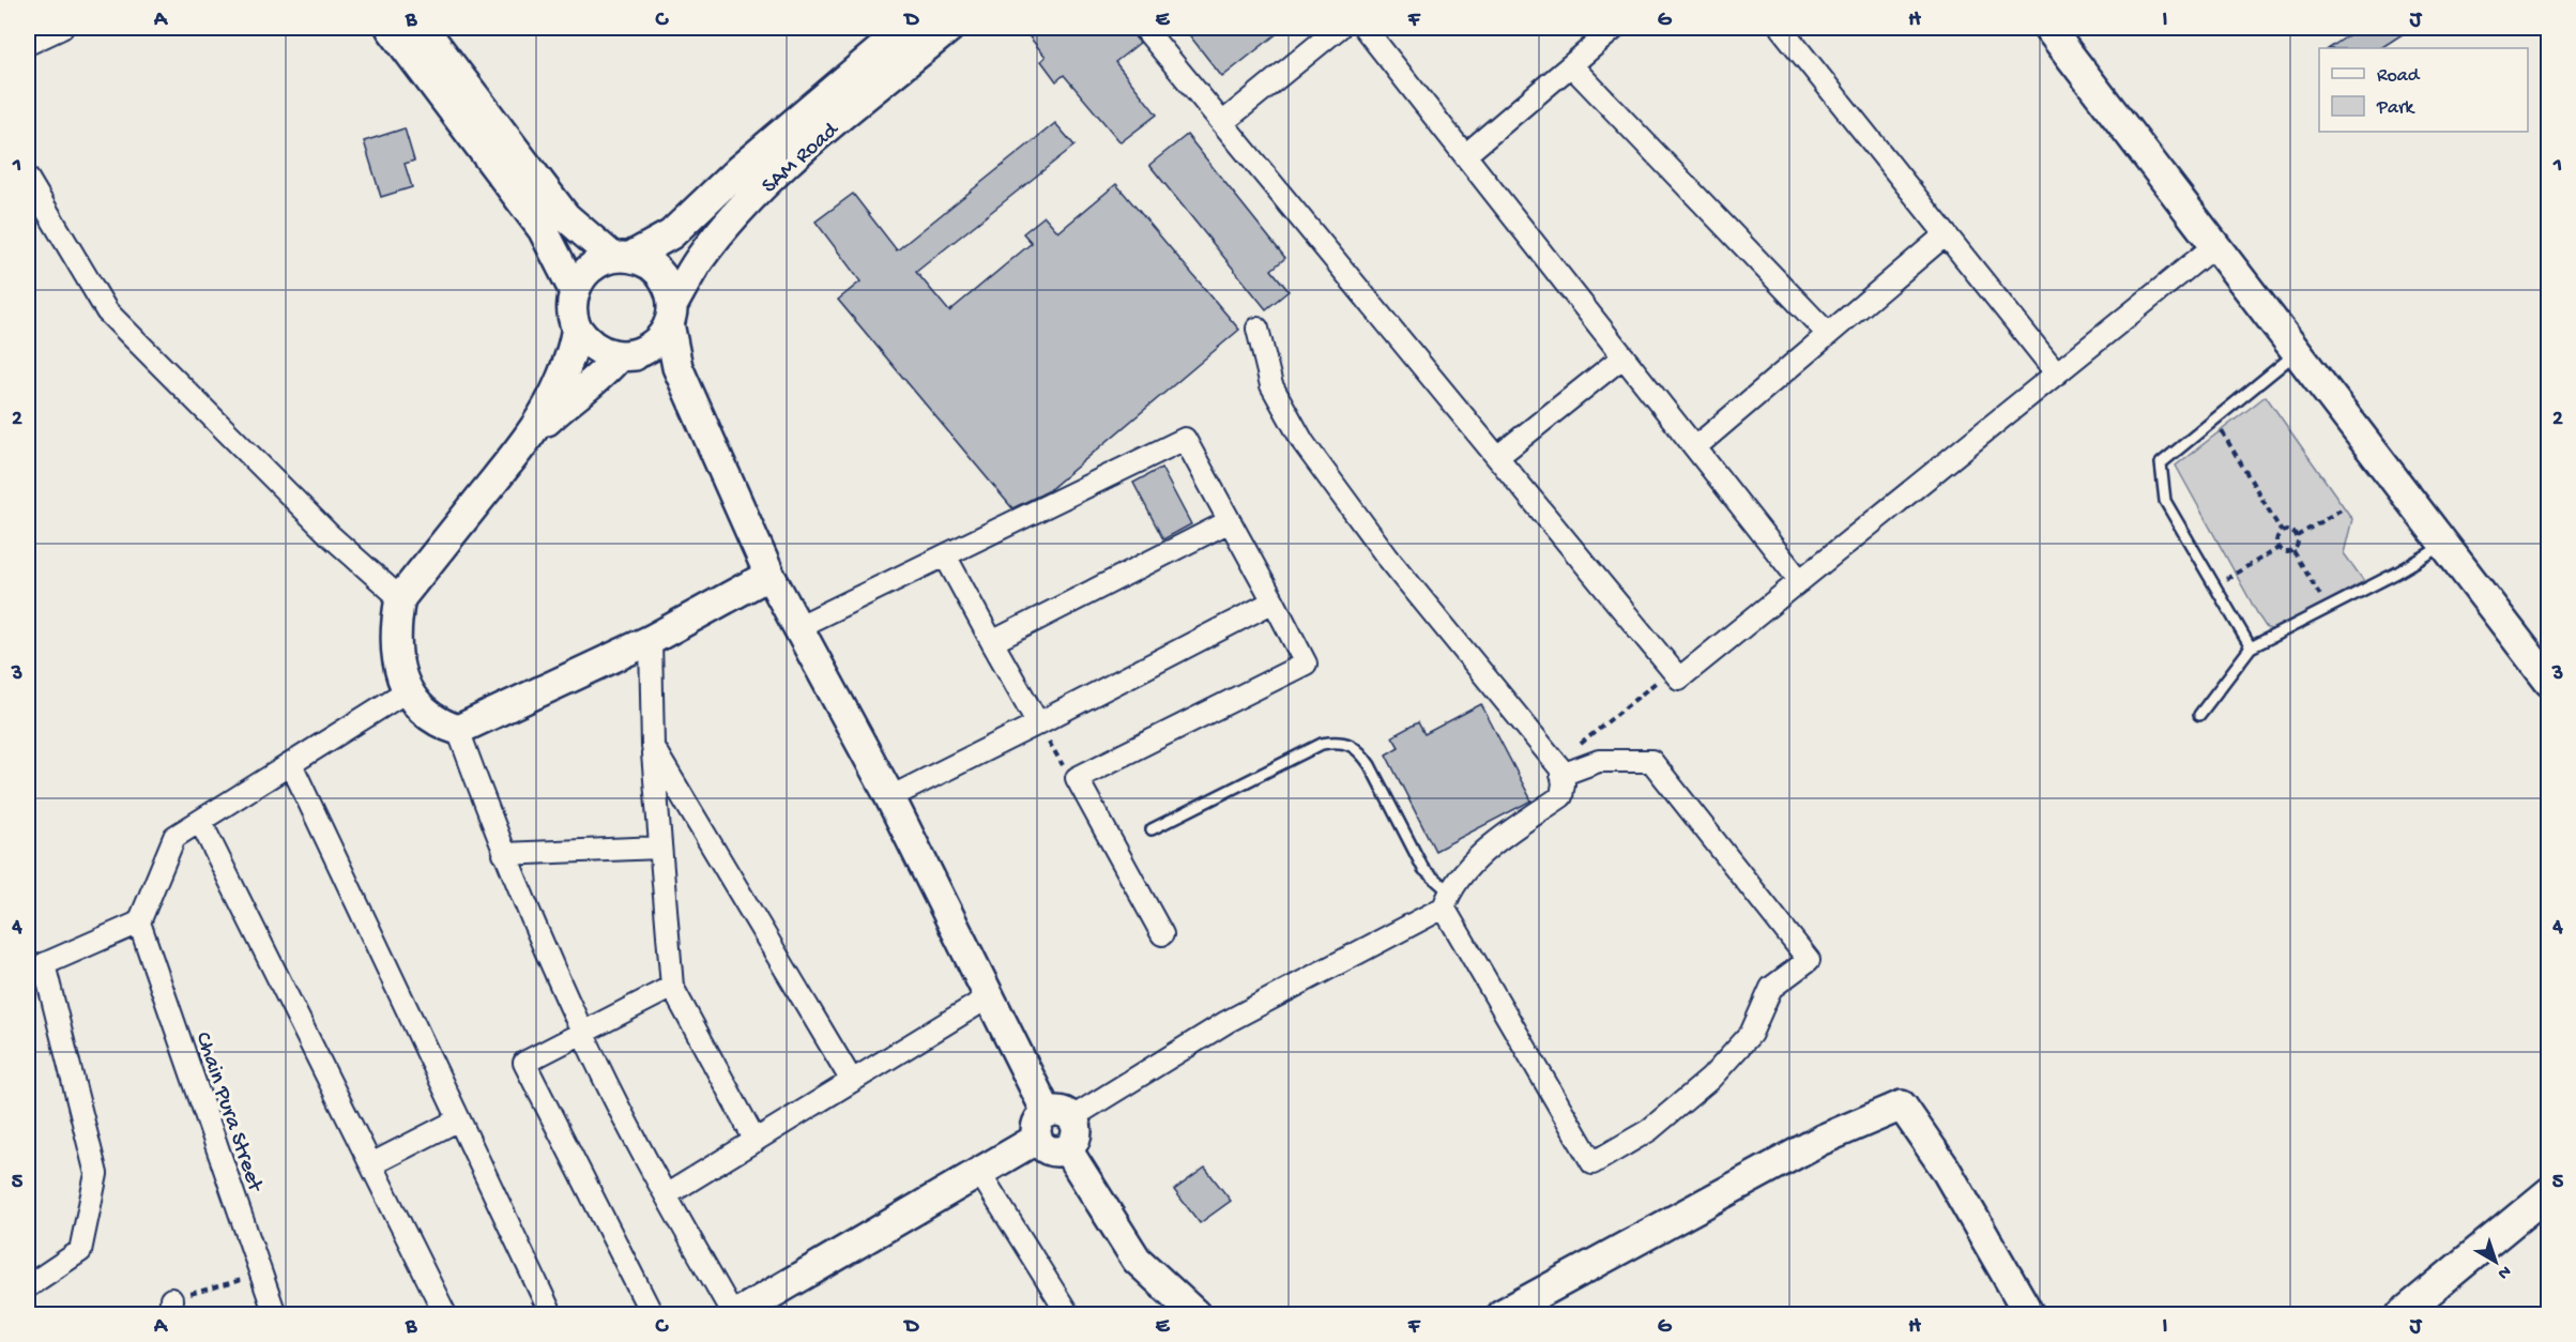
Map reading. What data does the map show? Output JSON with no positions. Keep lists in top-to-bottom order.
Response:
{
  "streets": {
    "street": ["SAM Road", "Chain Pura Street"]
  },
  "legend": ["Road", "Park"],
  "north": "bottom right",
  "grid": {
    "columns": [
      "A",
      "B",
      "C",
      "D",
      "E",
      "F",
      "G",
      "H",
      "I",
      "J"
    ],
    "rows": [
      "1",
      "2",
      "3",
      "4",
      "5"
    ]
  }
}
